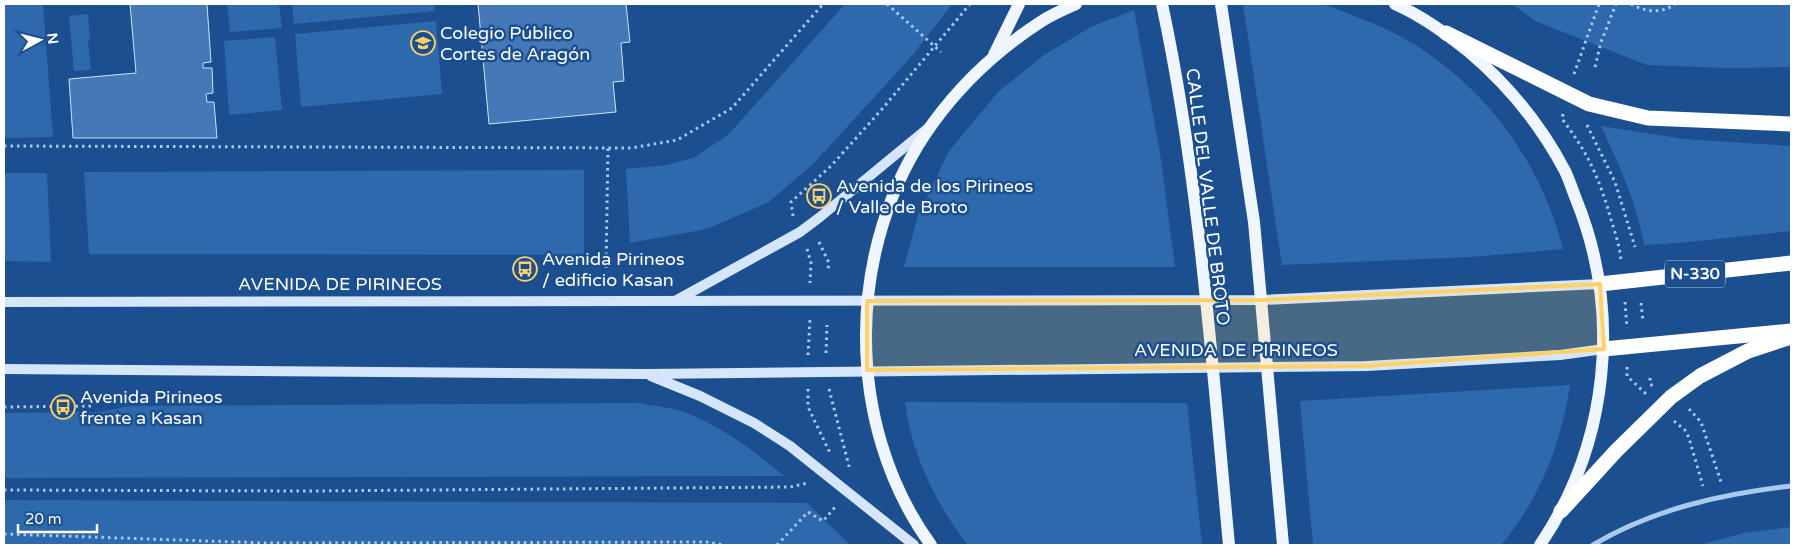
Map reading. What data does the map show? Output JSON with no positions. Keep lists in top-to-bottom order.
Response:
{
  "streets": {
    "highway": ["N-330"],
    "main road": ["CALLE DEL VALLE DE BROTO", "AVENIDA DE PIRINEOS"]
  },
  "crossings": [
    ["CALLE DEL VALLE DE BROTO", "AVENIDA DE PIRINEOS"],
    ["N-330", "AVENIDA DE PIRINEOS"]
  ],
  "places": {
    "school or university": ["Colegio Público Cortes de Aragón"],
    "bus stop": ["Avenida de los Pirineos / Valle de Broto", "Avenida Pirineos / edificio Kasan", "Avenida Pirineos frente a Kasan"]
  },
  "scale_bar": "20 m",
  "north": "right"
}
